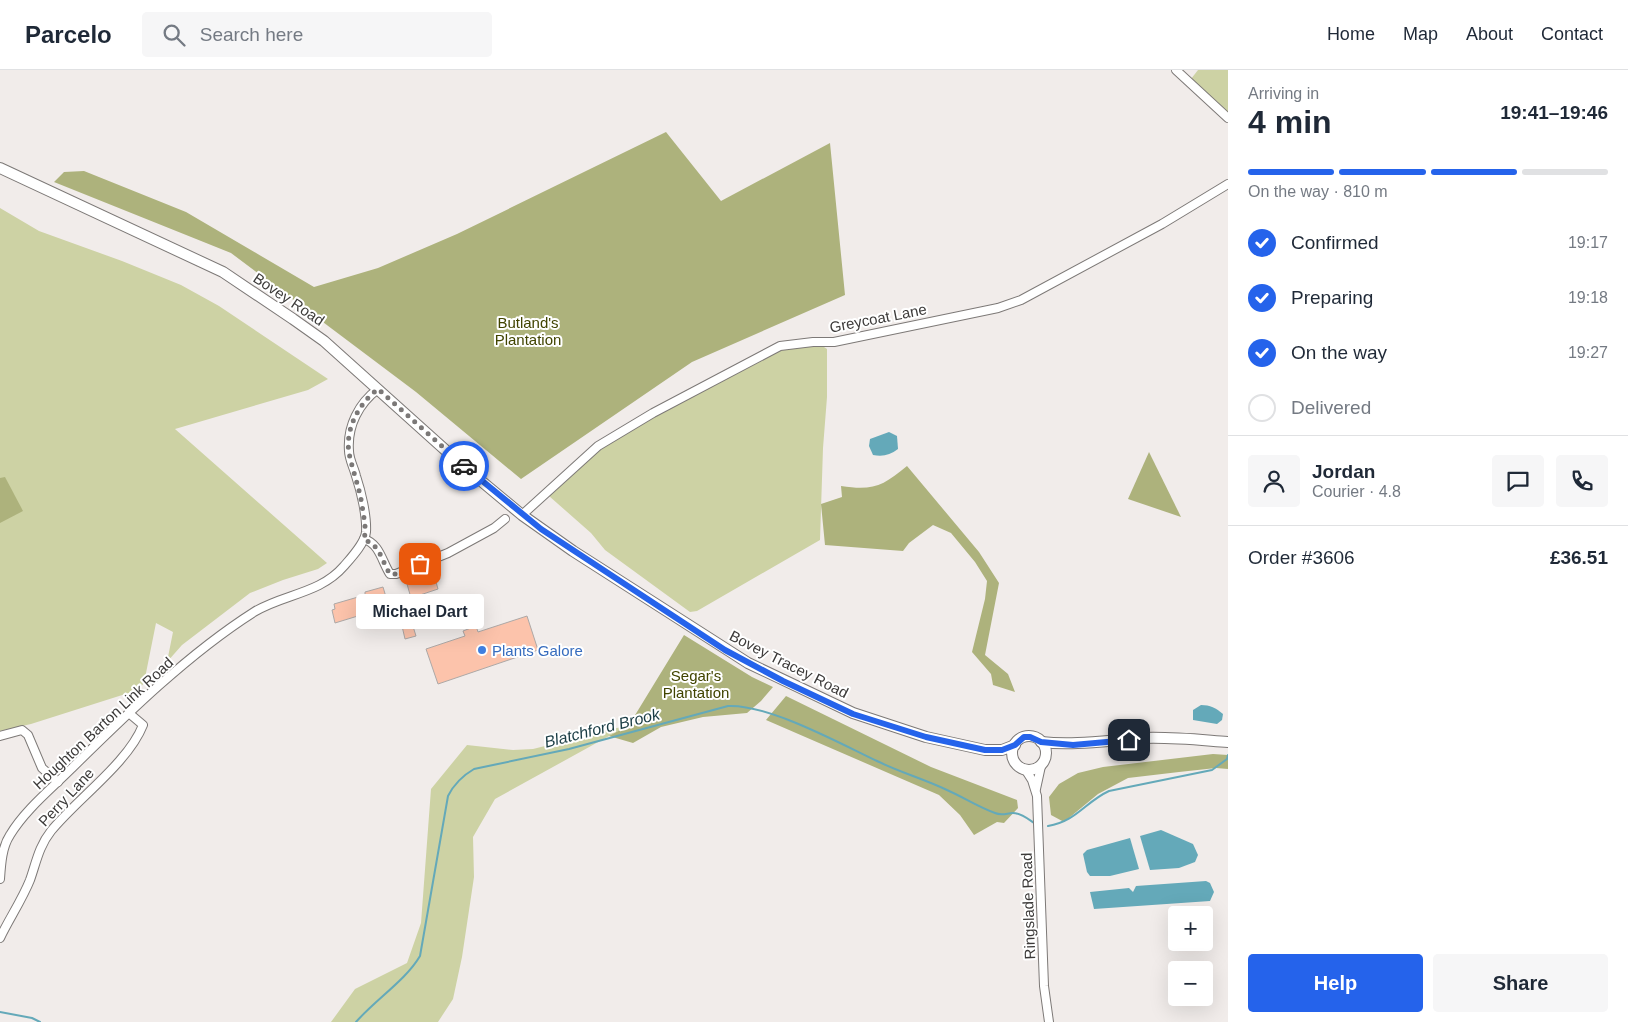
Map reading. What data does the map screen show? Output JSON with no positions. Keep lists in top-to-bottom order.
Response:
{
  "streets": {
    "main road": ["Bovey Road", "Bovey Tracey Road"],
    "street": [
      "Greycoat Lane",
      "Houghton Barton Link Road",
      "Perry Lane",
      "Ringslade Road"
    ]
  },
  "crossings": [
    ["Bovey Road", "Greycoat Lane"],
    ["Bovey Road", "Bovey Tracey Road"],
    ["Greycoat Lane", "Bovey Tracey Road"],
    ["Bovey Tracey Road", "Ringslade Road"],
    ["Houghton Barton Link Road", "Perry Lane"]
  ],
  "water": ["Blatchford Brook"],
  "parks": ["Butland's Plantation", "Segar's Plantation"],
  "places": ["Michael Dart", "Plants Galore"],
  "page": {
    "header": "Parcelo",
    "search": "Search here",
    "nav": [
      "Home",
      "Map",
      "About",
      "Contact"
    ],
    "heading": ["4 min", "Arriving in", "19:41–19:46"],
    "panel": [
      "Jordan",
      "Courier · 4.8",
      "Order #3606",
      "£36.51"
    ],
    "bar": "On the way · 810 m",
    "list": [
      ["Confirmed", "19:17"],
      ["Preparing", "19:18"],
      ["On the way", "19:27"],
      "Delivered"
    ],
    "bubble": "Michael Dart",
    "map_buttons": ["+", "−"],
    "buttons": ["Help", "Share"]
  }
}
